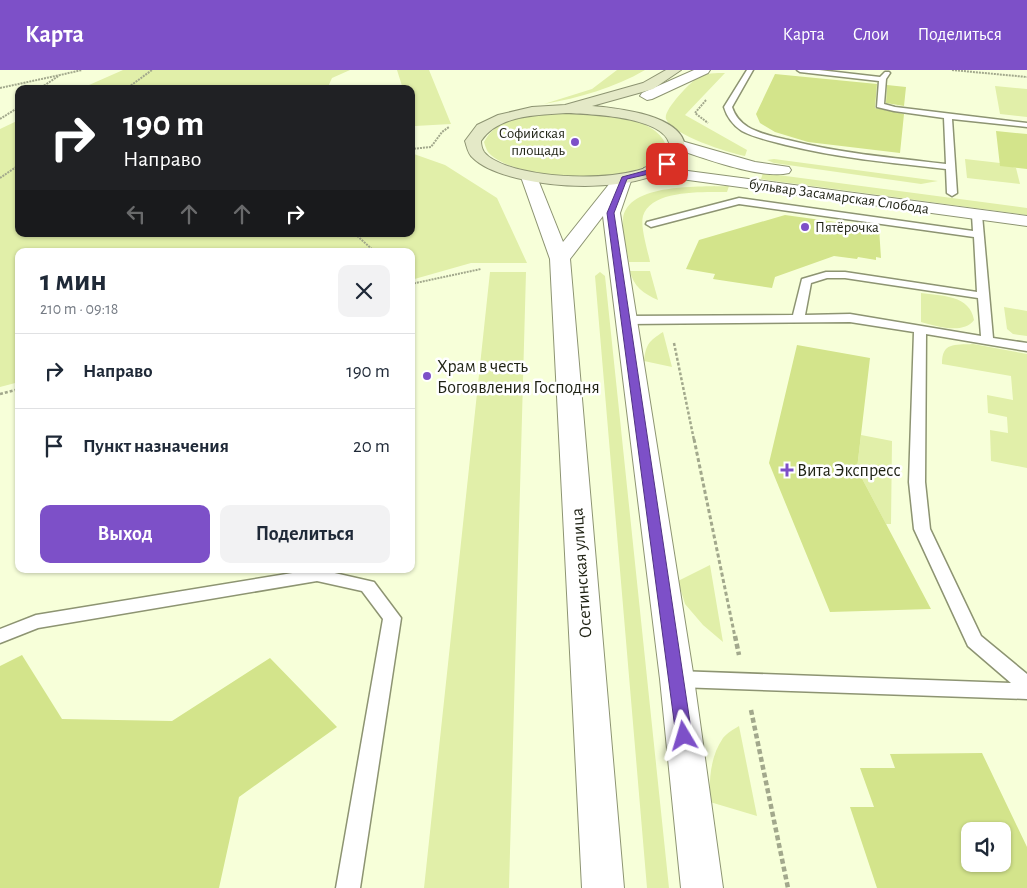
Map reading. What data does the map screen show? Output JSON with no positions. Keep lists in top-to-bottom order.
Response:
{
  "streets": {
    "street": ["бульвар Засамарская Слобода", "Осетинская улица"]
  },
  "places": {
    "other": ["Софийская площадь", "Пятёрочка", "Храм в честь Богоявления Господня"],
    "health": ["Вита Экспресс"]
  },
  "page": {
    "header": "Карта",
    "nav": ["Карта", "Слои", "Поделиться"],
    "turn": ["190 m", "Направо"],
    "heading": ["1 мин", "210 m · 09:18"],
    "list": [
      {
        "name": "Направо",
        "value": "190 m"
      },
      {
        "name": "Пункт назначения",
        "value": "20 m"
      }
    ],
    "buttons": ["Выход", "Поделиться"]
  }
}
